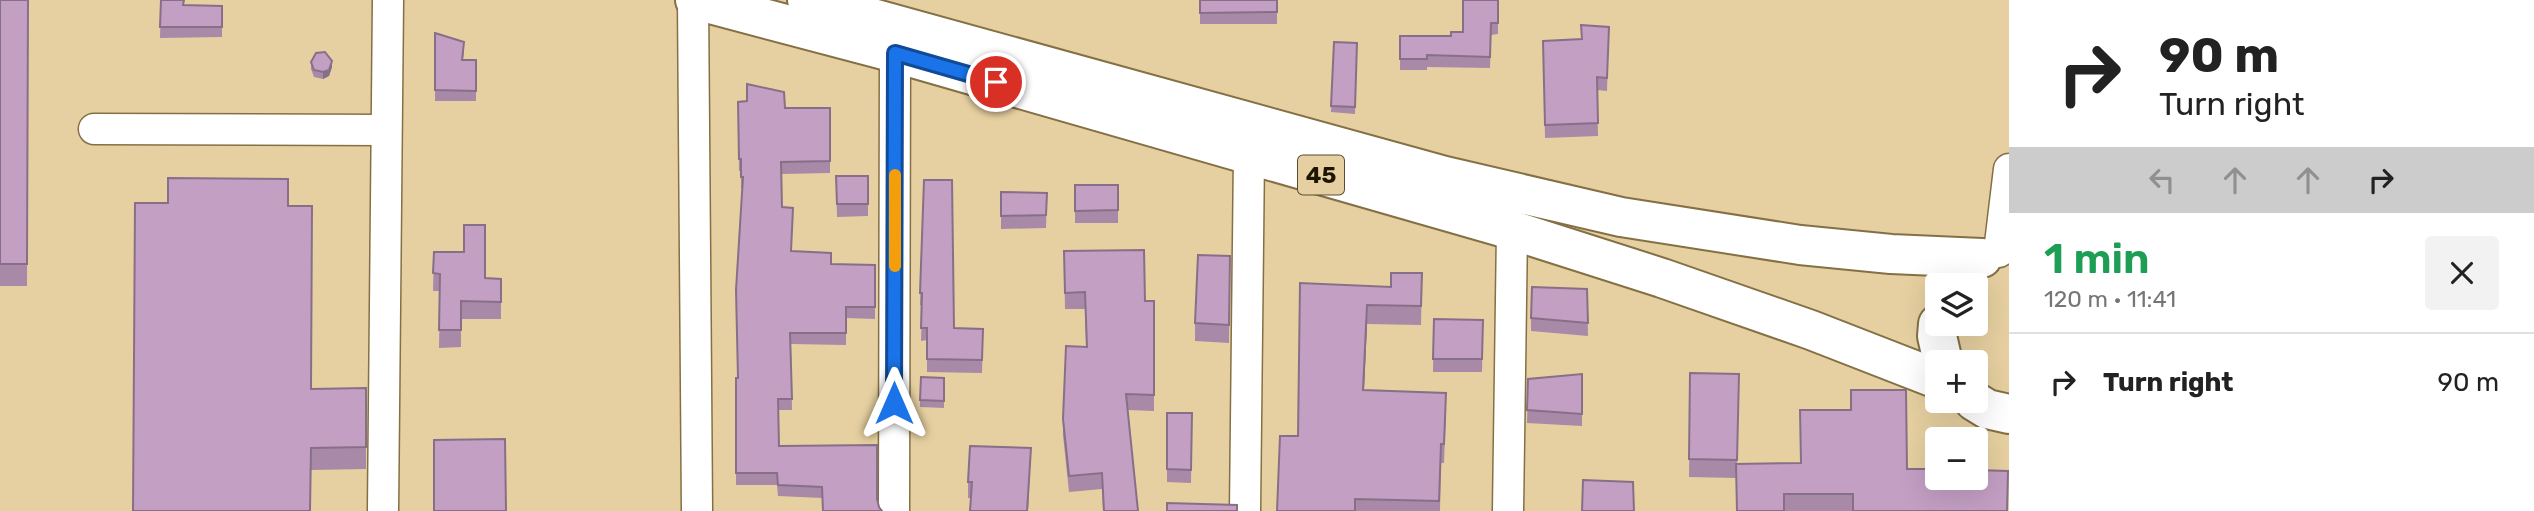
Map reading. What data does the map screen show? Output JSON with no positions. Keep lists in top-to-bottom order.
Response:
{
  "streets": {
    "highway": ["45"]
  },
  "page": {
    "turn": ["90 m", "Turn right"],
    "heading": ["1 min", "120 m · 11:41"],
    "map_buttons": ["+", "−"],
    "list": [
      {
        "name": "Turn right",
        "value": "90 m"
      }
    ]
  }
}
